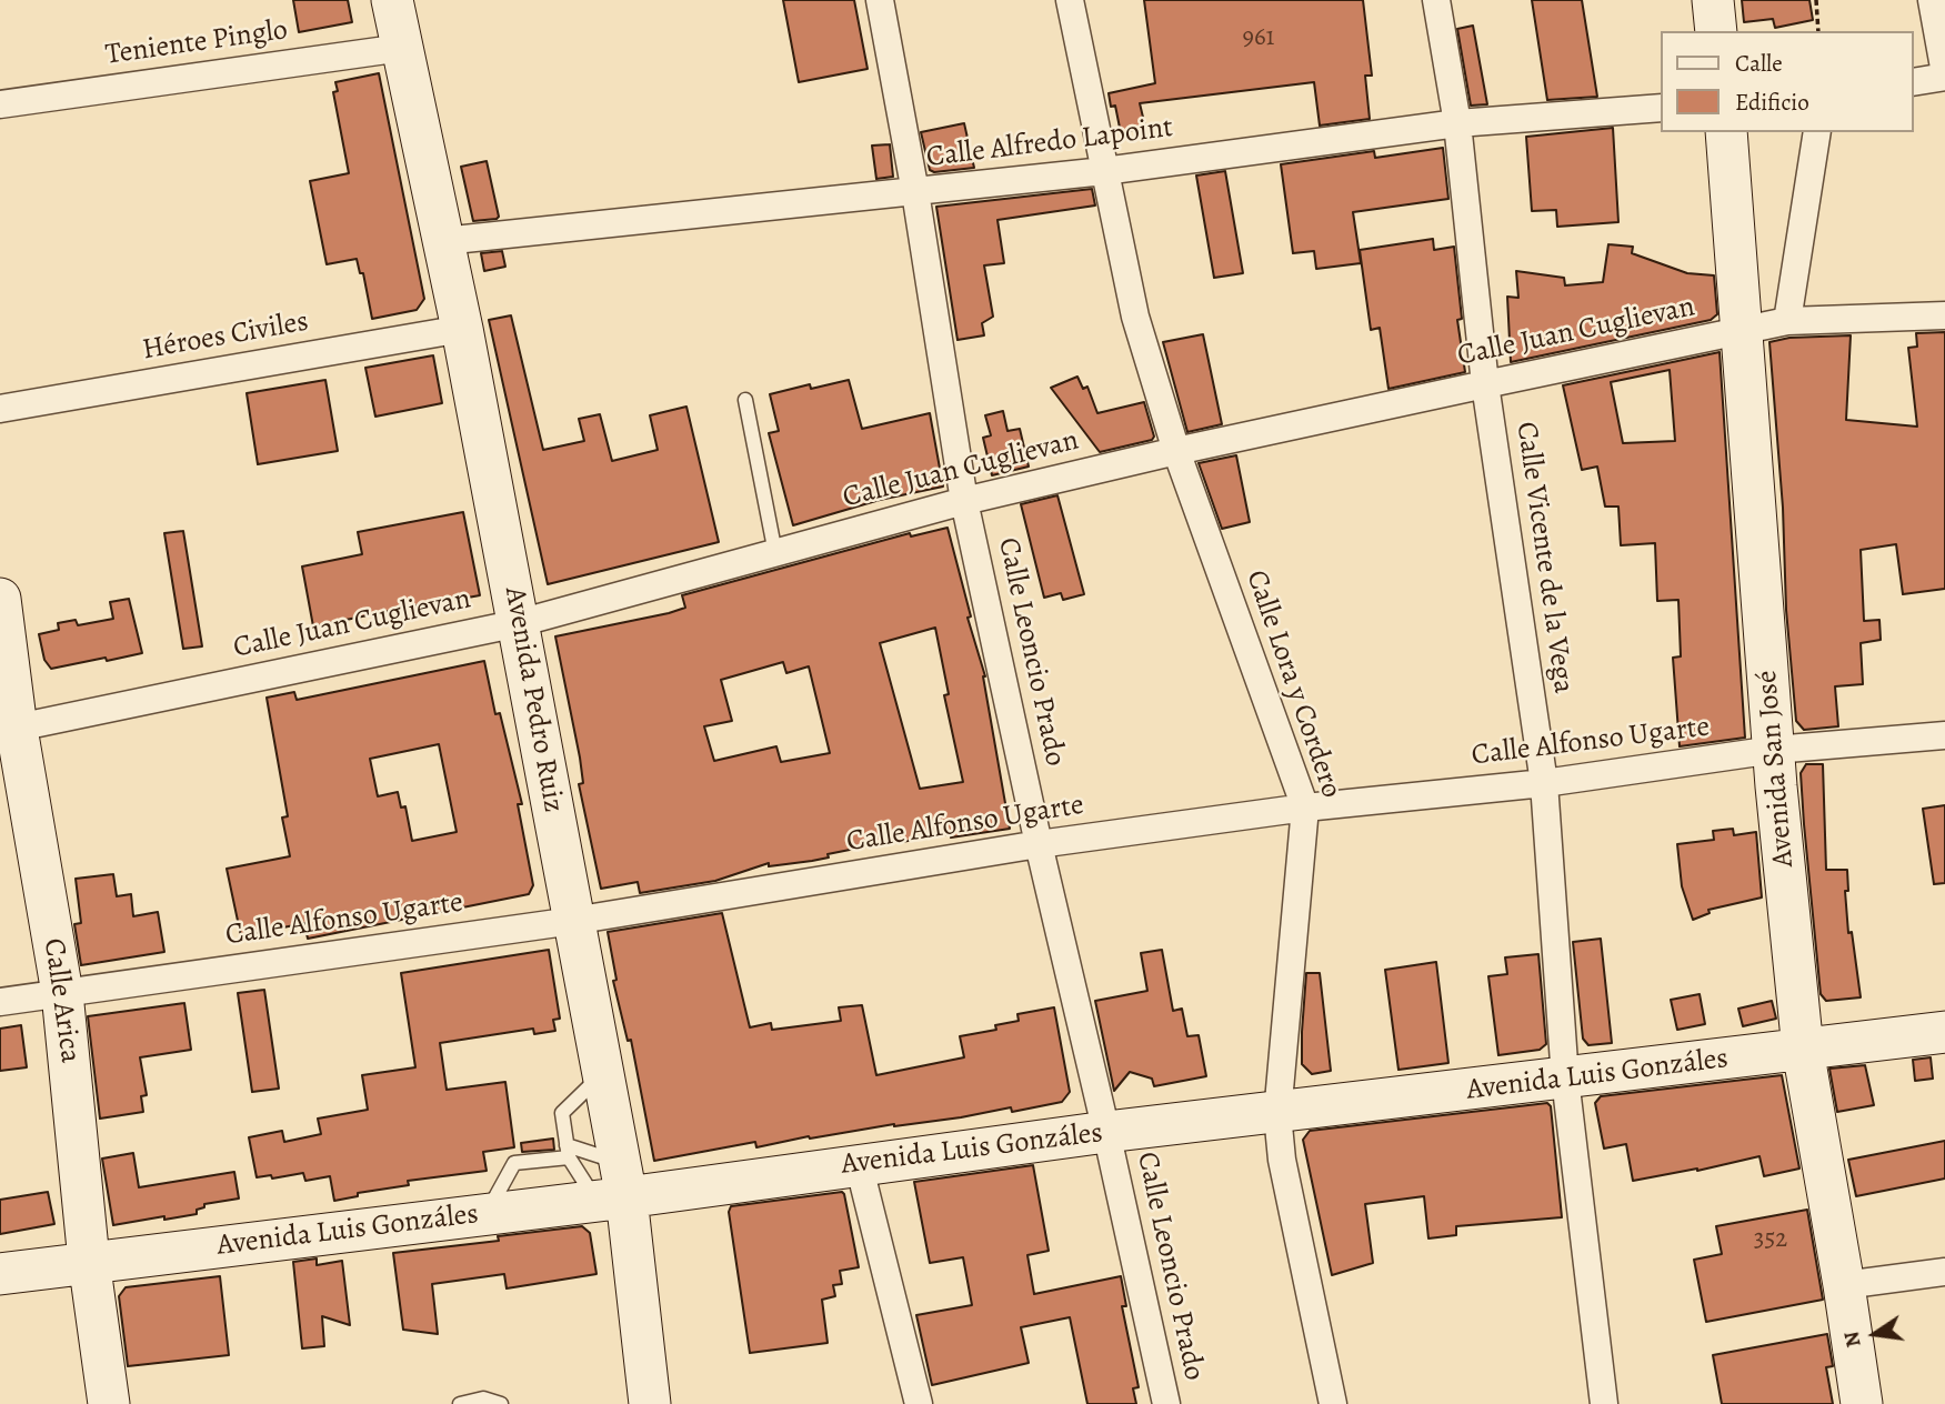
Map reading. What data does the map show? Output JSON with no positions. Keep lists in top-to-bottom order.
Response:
{
  "streets": {
    "main road": [
      "Avenida Pedro Ruiz",
      "Avenida San José",
      "Calle Arica",
      "Avenida Luis Gonzáles"
    ],
    "street": [
      "Teniente Pinglo",
      "Calle Alfredo Lapoint",
      "Calle Juan Cuglievan",
      "Héroes Civiles",
      "Calle Vicente de la Vega",
      "Calle Leoncio Prado",
      "Calle Lora y Cordero",
      "Calle Alfonso Ugarte"
    ]
  },
  "crossings": [
    ["Teniente Pinglo", "Avenida Pedro Ruiz"],
    ["Calle Alfredo Lapoint", "Calle Vicente de la Vega"],
    ["Calle Alfredo Lapoint", "Calle Leoncio Prado"],
    ["Calle Alfredo Lapoint", "Calle Lora y Cordero"],
    ["Calle Alfredo Lapoint", "Avenida Pedro Ruiz"],
    ["Calle Juan Cuglievan", "Calle Vicente de la Vega"],
    ["Calle Juan Cuglievan", "Calle Leoncio Prado"],
    ["Calle Juan Cuglievan", "Calle Lora y Cordero"],
    ["Calle Juan Cuglievan", "Avenida Pedro Ruiz"],
    ["Calle Juan Cuglievan", "Avenida San José"],
    ["Calle Juan Cuglievan", "Calle Arica"],
    ["Héroes Civiles", "Avenida Pedro Ruiz"],
    ["Calle Vicente de la Vega", "Calle Alfonso Ugarte"],
    ["Calle Vicente de la Vega", "Avenida Luis Gonzáles"],
    ["Calle Leoncio Prado", "Calle Alfonso Ugarte"],
    ["Calle Leoncio Prado", "Avenida Luis Gonzáles"],
    ["Calle Lora y Cordero", "Calle Alfonso Ugarte"],
    ["Calle Lora y Cordero", "Avenida Luis Gonzáles"],
    ["Avenida Pedro Ruiz", "Calle Alfonso Ugarte"],
    ["Avenida Pedro Ruiz", "Avenida Luis Gonzáles"],
    ["Calle Alfonso Ugarte", "Avenida San José"],
    ["Calle Alfonso Ugarte", "Calle Arica"],
    ["Avenida San José", "Avenida Luis Gonzáles"],
    ["Calle Arica", "Avenida Luis Gonzáles"]
  ],
  "house_numbers": ["961", "352"],
  "legend": ["Calle", "Edificio"],
  "north": "left"
}
